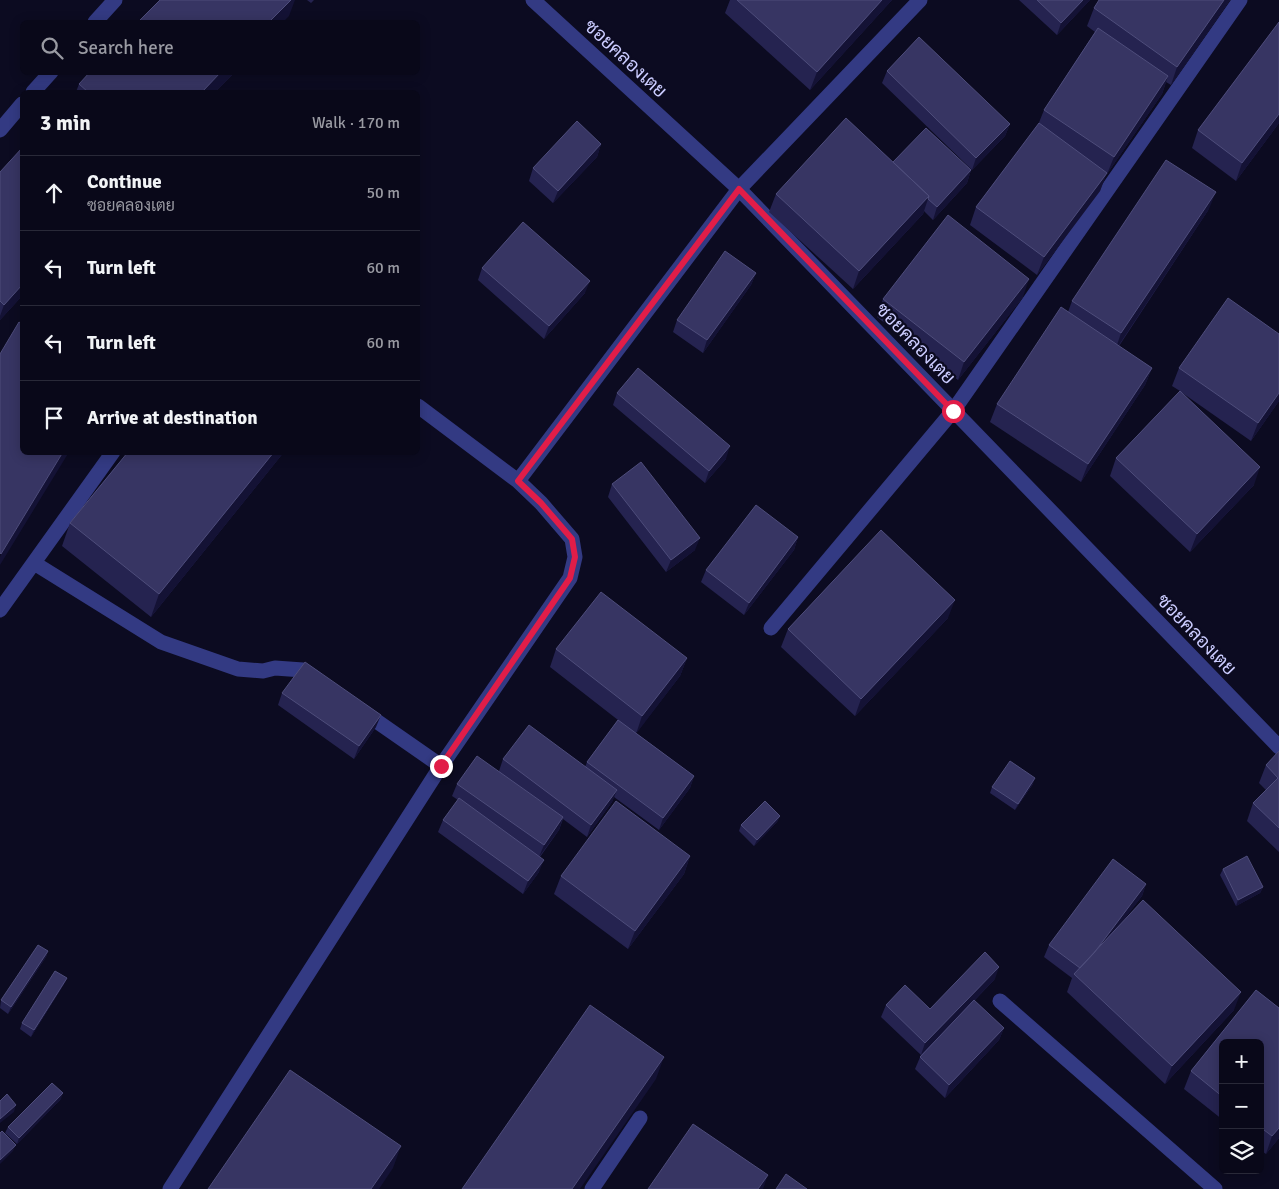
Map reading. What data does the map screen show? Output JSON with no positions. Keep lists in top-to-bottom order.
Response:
{
  "streets": {
    "street": ["ซอยคลองเตย"]
  },
  "page": {
    "search": "Search here",
    "heading": ["3 min", "Walk · 170 m"],
    "list": [
      ["Continue", "ซอยคลองเตย", "50 m"],
      ["Turn left", "60 m"],
      ["Turn left", "60 m"],
      "Arrive at destination"
    ],
    "map_buttons": ["+", "−"]
  }
}
